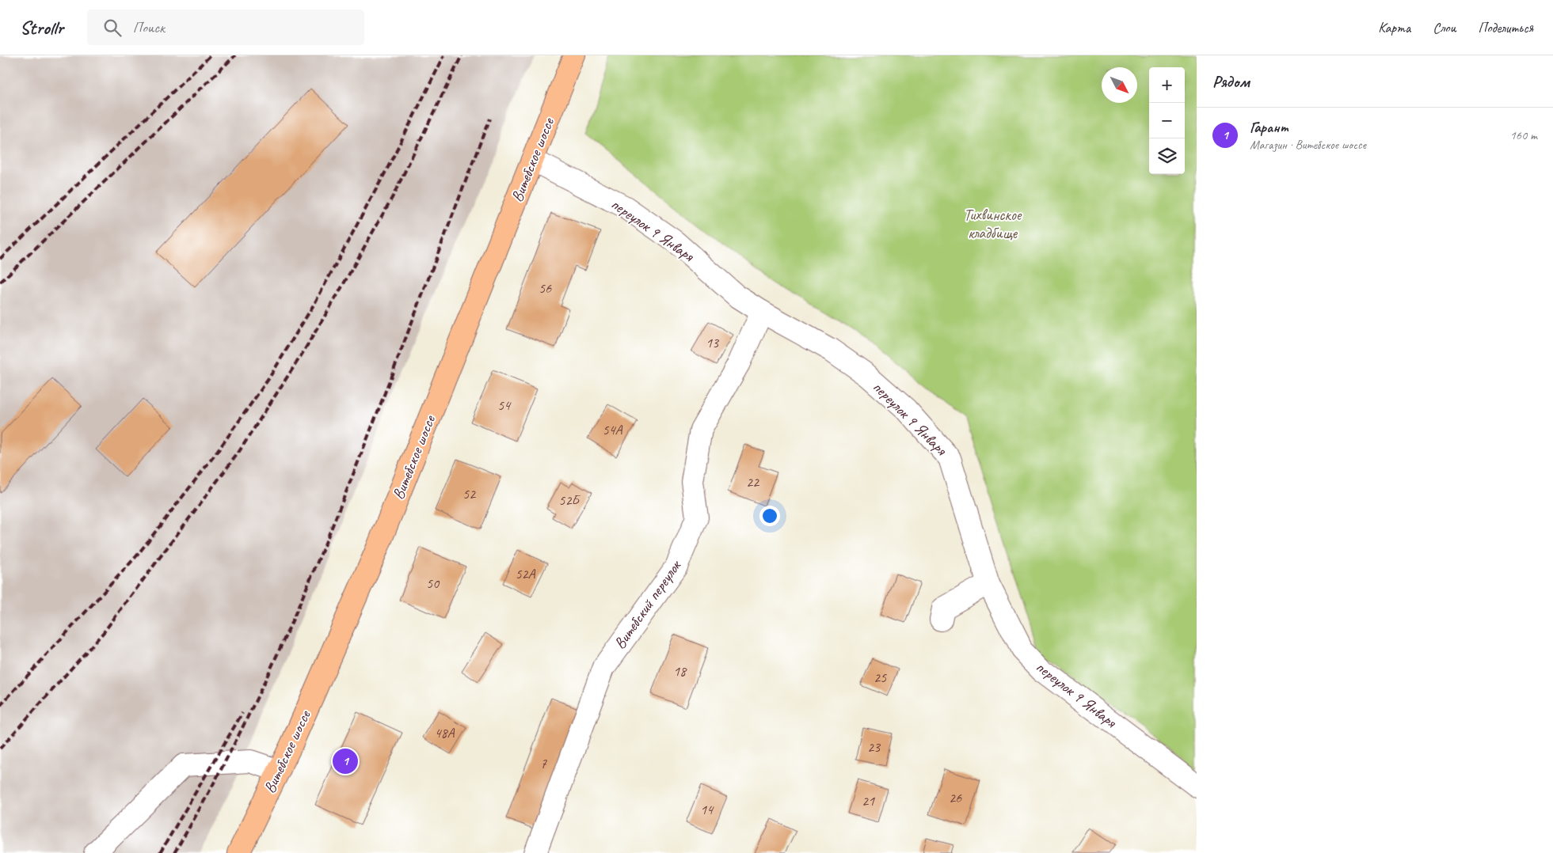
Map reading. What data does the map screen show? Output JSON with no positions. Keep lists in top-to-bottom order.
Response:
{
  "streets": {
    "main road": ["Витебское шоссе"],
    "street": ["переулок 9 Января", "Витебский переулок"]
  },
  "crossings": [
    ["Витебское шоссе", "переулок 9 Января"],
    ["переулок 9 Января", "Витебский переулок"]
  ],
  "parks": ["Тихвинское кладбище"],
  "house_numbers": [
    "56",
    "13",
    "54",
    "54А",
    "22",
    "52",
    "52Б",
    "52А",
    "50",
    "18",
    "25",
    "48А",
    "23",
    "7",
    "26",
    "21",
    "14"
  ],
  "north": "bottom right",
  "page": {
    "header": "Strollr",
    "search": "Поиск",
    "nav": ["Карта", "Слои", "Поделиться"],
    "heading": "Рядом",
    "map_buttons": ["+", "−"],
    "list": [
      {
        "mark": "1",
        "name": "Гарант",
        "note": "Магазин · Витебское шоссе",
        "value": "160 m"
      }
    ],
    "pins": "1"
  }
}
